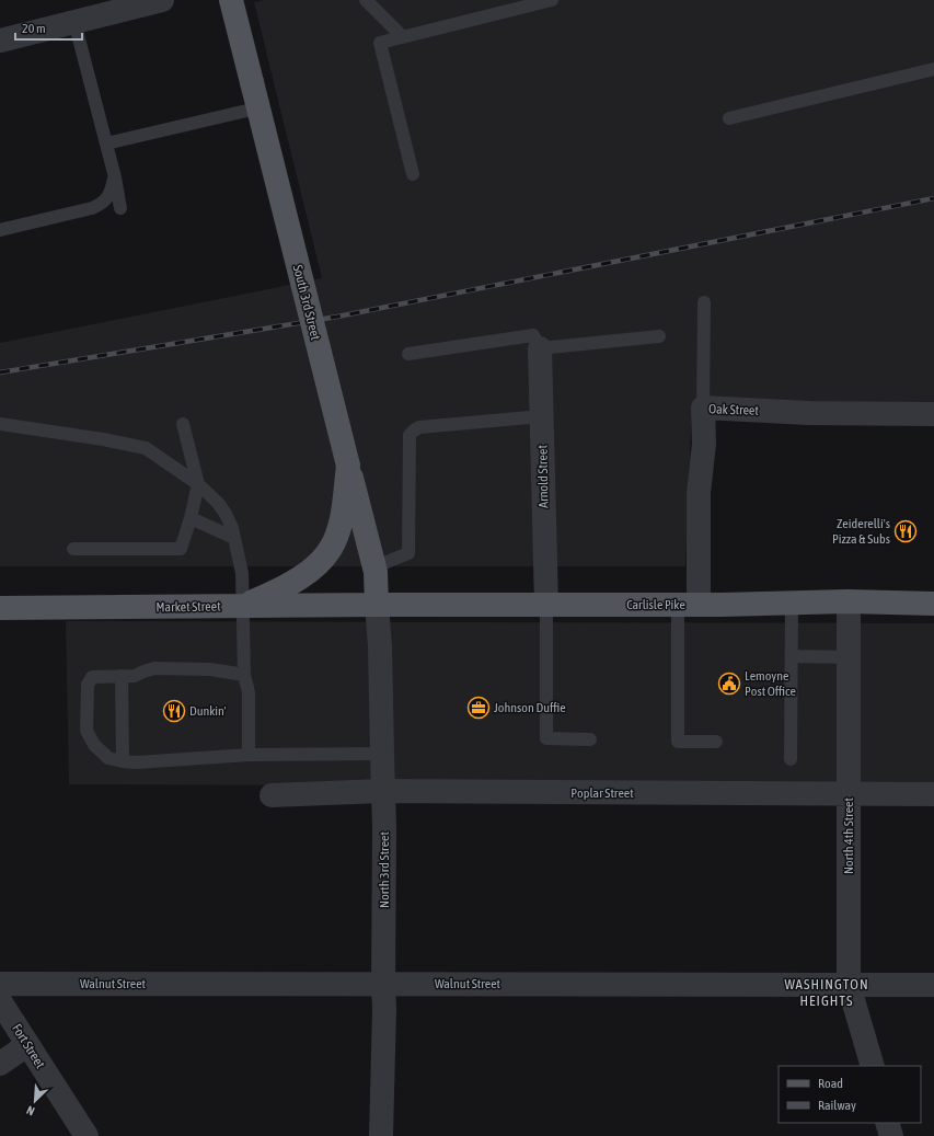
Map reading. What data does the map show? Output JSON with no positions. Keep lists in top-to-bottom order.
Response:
{
  "streets": {
    "main road": ["South 3rd Street", "Carlisle Pike", "Market Street"],
    "street": [
      "Oak Street",
      "Arnold Street",
      "Poplar Street",
      "North 4th Street",
      "North 3rd Street",
      "Walnut Street",
      "Fort Street"
    ]
  },
  "crossings": [
    ["South 3rd Street", "Carlisle Pike"],
    ["South 3rd Street", "Market Street"],
    ["South 3rd Street", "North 3rd Street"],
    ["Oak Street", "Carlisle Pike"],
    ["Arnold Street", "Carlisle Pike"],
    ["Carlisle Pike", "Market Street"],
    ["Carlisle Pike", "North 4th Street"],
    ["Carlisle Pike", "North 3rd Street"],
    ["Market Street", "North 3rd Street"],
    ["Poplar Street", "North 4th Street"],
    ["Poplar Street", "North 3rd Street"],
    ["North 4th Street", "Walnut Street"],
    ["North 3rd Street", "Walnut Street"]
  ],
  "districts": ["WASHINGTON HEIGHTS"],
  "places": {
    "restaurant": ["Zeiderelli's Pizza & Subs", "Dunkin'"],
    "public building": ["Lemoyne Post Office"],
    "office": ["Johnson Duffie"]
  },
  "legend": ["Road", "Railway"],
  "scale_bar": "20 m",
  "north": "bottom left"
}
